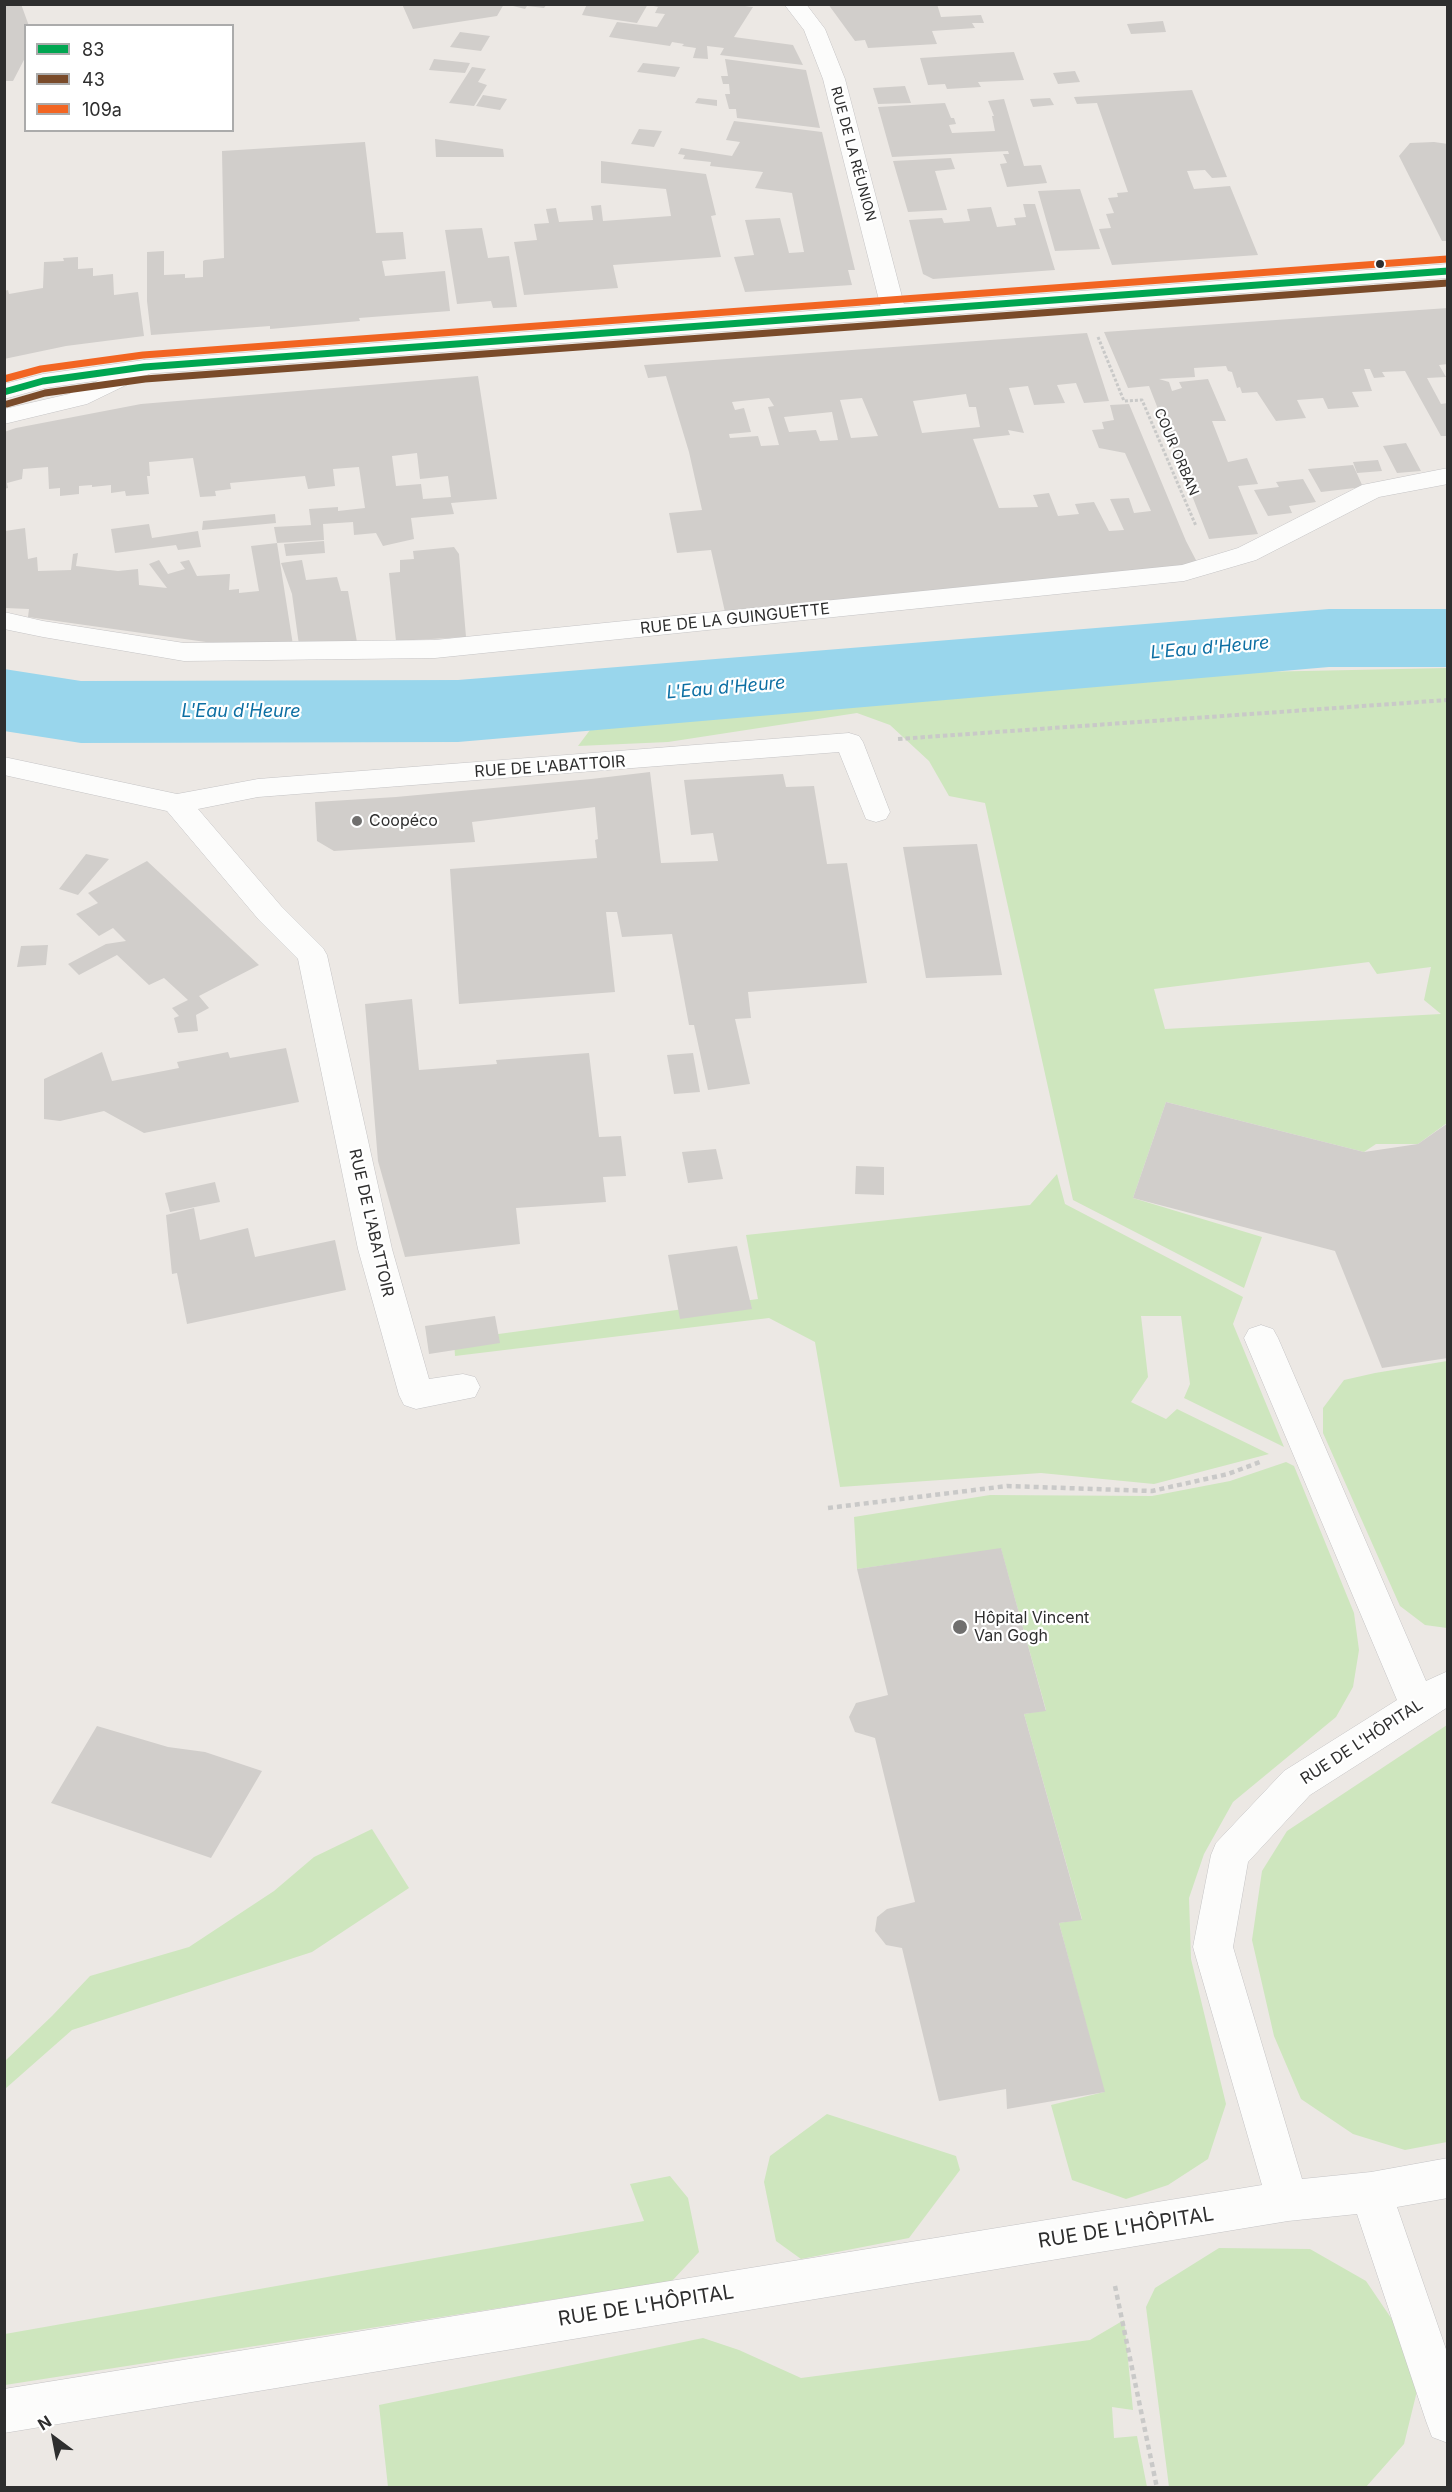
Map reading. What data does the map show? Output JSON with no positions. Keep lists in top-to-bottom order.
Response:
{
  "streets": {
    "street": [
      "RUE DE LA RÉUNION",
      "RUE DE LA GUINGUETTE",
      "RUE DE L'ABATTOIR",
      "RUE DE L'HÔPITAL"
    ],
    "path": ["COUR ORBAN"]
  },
  "crossings": [
    ["COUR ORBAN", "RUE DE LA GUINGUETTE"]
  ],
  "water": ["L'Eau d'Heure"],
  "places": ["Coopéco", "Hôpital Vincent Van Gogh"],
  "lines": ["transit line 109a", "transit line 83", "transit line 43"],
  "legend": ["83", "43", "109a"],
  "north": "top left"
}
